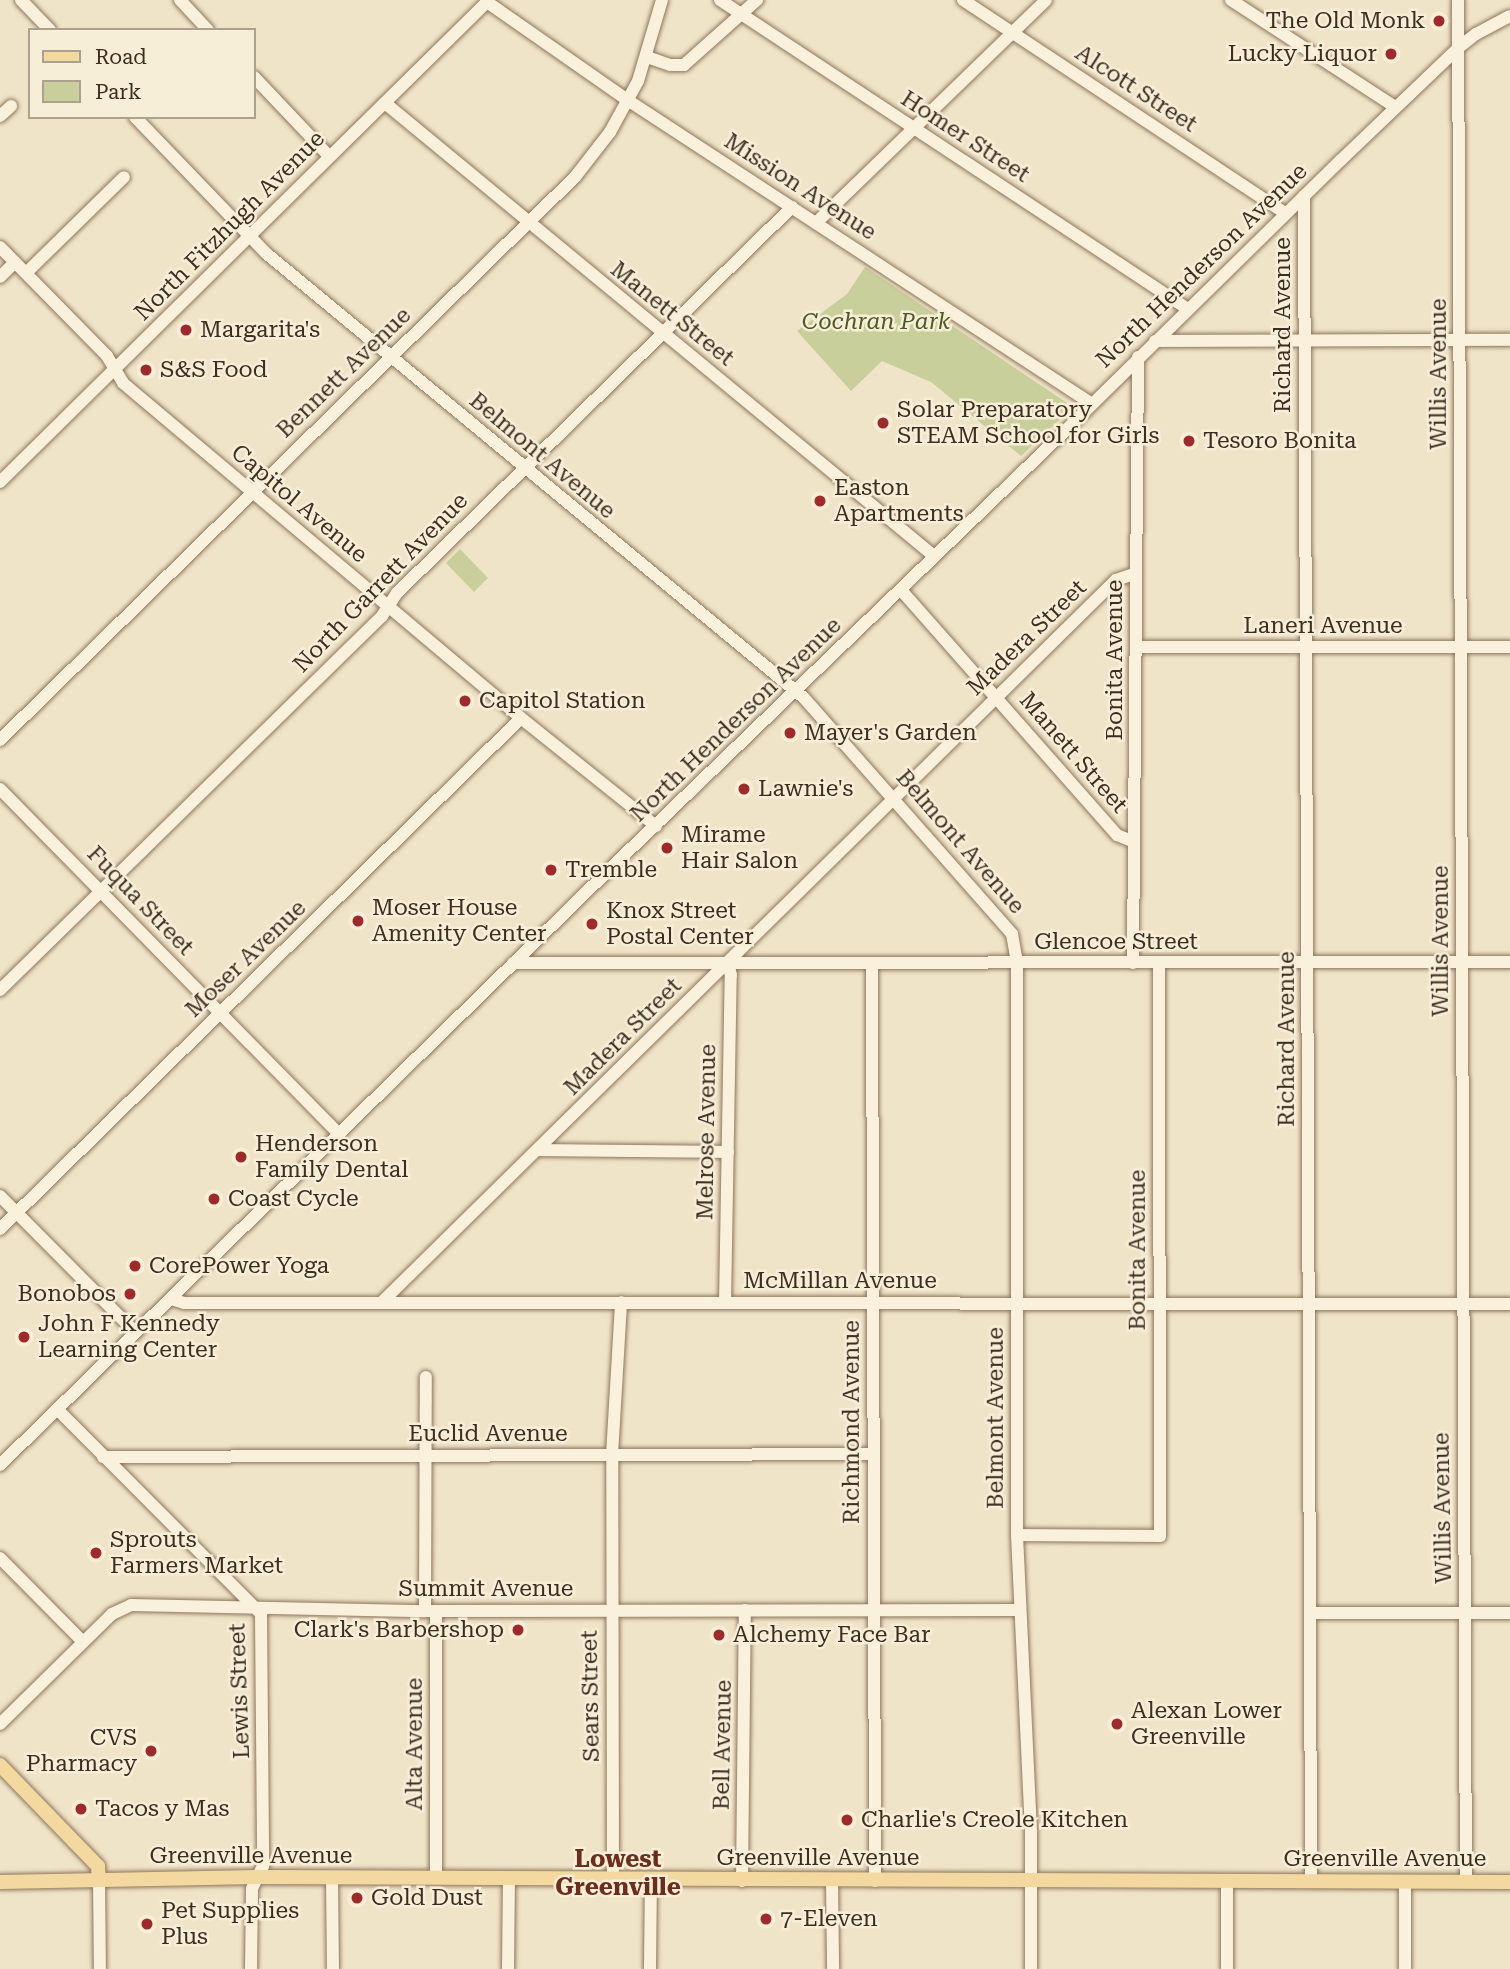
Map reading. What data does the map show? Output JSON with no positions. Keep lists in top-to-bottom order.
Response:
{
  "streets": {
    "main road": ["Greenville Avenue"],
    "street": [
      "Alcott Street",
      "Homer Street",
      "Mission Avenue",
      "North Fitzhugh Avenue",
      "North Henderson Avenue",
      "Manett Street",
      "Richard Avenue",
      "Bennett Avenue",
      "Willis Avenue",
      "Belmont Avenue",
      "Capitol Avenue",
      "North Garrett Avenue",
      "Laneri Avenue",
      "Madera Street",
      "Bonita Avenue",
      "Fuqua Street",
      "Glencoe Street",
      "Moser Avenue",
      "Melrose Avenue",
      "McMillan Avenue",
      "Richmond Avenue",
      "Euclid Avenue",
      "Summit Avenue",
      "Lewis Street",
      "Sears Street",
      "Alta Avenue",
      "Bell Avenue"
    ]
  },
  "crossings": [
    ["Alcott Street", "North Henderson Avenue"],
    ["Homer Street", "North Henderson Avenue"],
    ["Mission Avenue", "North Fitzhugh Avenue"],
    ["Mission Avenue", "North Henderson Avenue"],
    ["Mission Avenue", "Bennett Avenue"],
    ["Mission Avenue", "North Garrett Avenue"],
    ["North Fitzhugh Avenue", "Manett Street"],
    ["North Fitzhugh Avenue", "Belmont Avenue"],
    ["North Fitzhugh Avenue", "Capitol Avenue"],
    ["North Henderson Avenue", "Manett Street"],
    ["North Henderson Avenue", "Richard Avenue"],
    ["North Henderson Avenue", "Willis Avenue"],
    ["North Henderson Avenue", "Belmont Avenue"],
    ["North Henderson Avenue", "Capitol Avenue"],
    ["North Henderson Avenue", "Bonita Avenue"],
    ["North Henderson Avenue", "Fuqua Street"],
    ["North Henderson Avenue", "Glencoe Street"],
    ["North Henderson Avenue", "McMillan Avenue"],
    ["North Henderson Avenue", "Lewis Street"],
    ["Manett Street", "Bennett Avenue"],
    ["Manett Street", "North Garrett Avenue"],
    ["Manett Street", "Madera Street"],
    ["Manett Street", "Bonita Avenue"],
    ["Richard Avenue", "Laneri Avenue"],
    ["Richard Avenue", "Glencoe Street"],
    ["Richard Avenue", "McMillan Avenue"],
    ["Richard Avenue", "Greenville Avenue"],
    ["Bennett Avenue", "Belmont Avenue"],
    ["Bennett Avenue", "Capitol Avenue"],
    ["Willis Avenue", "Laneri Avenue"],
    ["Willis Avenue", "Glencoe Street"],
    ["Willis Avenue", "McMillan Avenue"],
    ["Willis Avenue", "Greenville Avenue"],
    ["Belmont Avenue", "North Garrett Avenue"],
    ["Belmont Avenue", "Madera Street"],
    ["Belmont Avenue", "Bonita Avenue"],
    ["Belmont Avenue", "Glencoe Street"],
    ["Belmont Avenue", "McMillan Avenue"],
    ["Belmont Avenue", "Summit Avenue"],
    ["Belmont Avenue", "Greenville Avenue"],
    ["Capitol Avenue", "North Garrett Avenue"],
    ["Capitol Avenue", "Moser Avenue"],
    ["North Garrett Avenue", "Fuqua Street"],
    ["Laneri Avenue", "Bonita Avenue"],
    ["Madera Street", "Bonita Avenue"],
    ["Madera Street", "Glencoe Street"],
    ["Madera Street", "Melrose Avenue"],
    ["Madera Street", "McMillan Avenue"],
    ["Bonita Avenue", "Glencoe Street"],
    ["Bonita Avenue", "McMillan Avenue"],
    ["Fuqua Street", "Moser Avenue"],
    ["Glencoe Street", "Melrose Avenue"],
    ["Glencoe Street", "Richmond Avenue"],
    ["Melrose Avenue", "McMillan Avenue"],
    ["McMillan Avenue", "Richmond Avenue"],
    ["McMillan Avenue", "Sears Street"],
    ["Richmond Avenue", "Euclid Avenue"],
    ["Richmond Avenue", "Summit Avenue"],
    ["Richmond Avenue", "Greenville Avenue"],
    ["Euclid Avenue", "Lewis Street"],
    ["Euclid Avenue", "Sears Street"],
    ["Euclid Avenue", "Alta Avenue"],
    ["Summit Avenue", "Lewis Street"],
    ["Summit Avenue", "Sears Street"],
    ["Summit Avenue", "Alta Avenue"],
    ["Summit Avenue", "Bell Avenue"],
    ["Lewis Street", "Greenville Avenue"],
    ["Sears Street", "Greenville Avenue"],
    ["Alta Avenue", "Greenville Avenue"],
    ["Bell Avenue", "Greenville Avenue"]
  ],
  "districts": ["Lowest Greenville"],
  "parks": ["Cochran Park"],
  "places": [
    "The Old Monk",
    "Lucky Liquor",
    "Margarita's",
    "S&S Food",
    "Solar Preparatory STEAM School for Girls",
    "Tesoro Bonita",
    "Easton Apartments",
    "Capitol Station",
    "Mayer's Garden",
    "Lawnie's",
    "Mirame Hair Salon",
    "Tremble",
    "Moser House Amenity Center",
    "Knox Street Postal Center",
    "Henderson Family Dental",
    "Coast Cycle",
    "CorePower Yoga",
    "Bonobos",
    "John F Kennedy Learning Center",
    "Sprouts Farmers Market",
    "Clark's Barbershop",
    "Alchemy Face Bar",
    "Alexan Lower Greenville",
    "CVS Pharmacy",
    "Tacos y Mas",
    "Charlie's Creole Kitchen",
    "Gold Dust",
    "7-Eleven",
    "Pet Supplies Plus"
  ],
  "legend": ["Road", "Park"]
}
